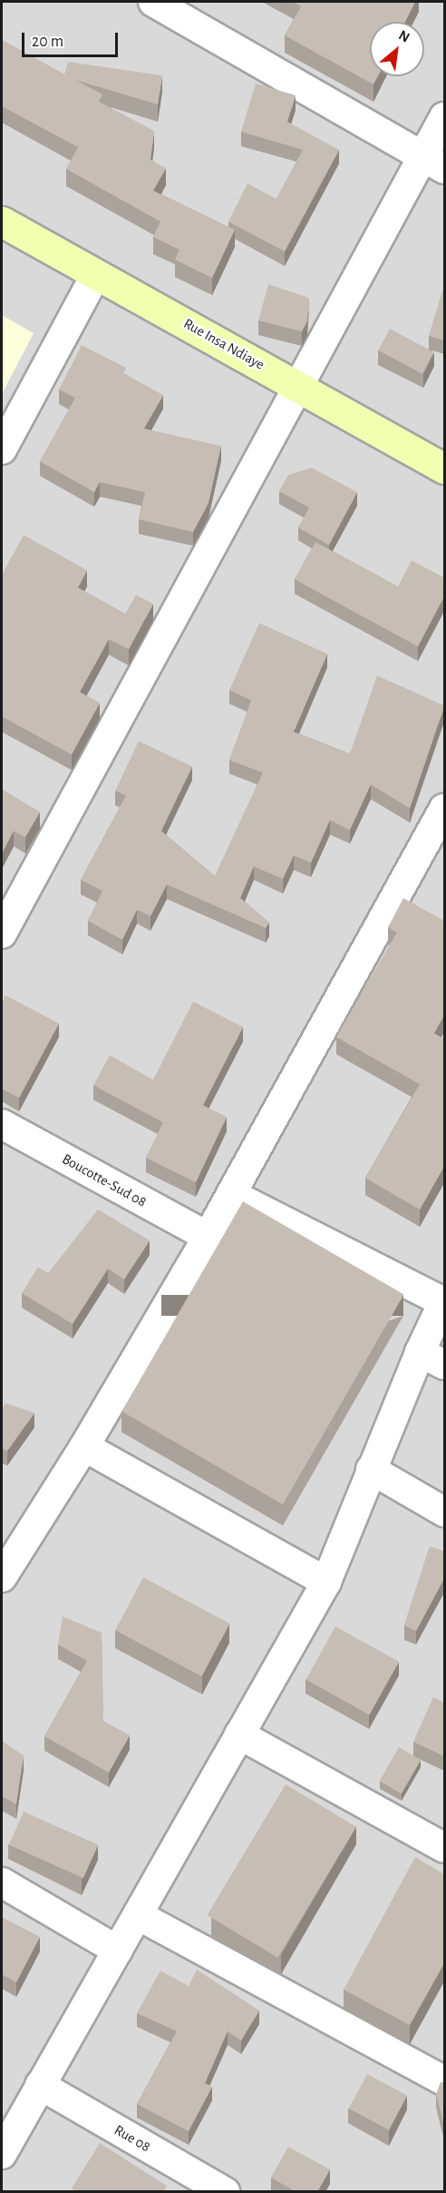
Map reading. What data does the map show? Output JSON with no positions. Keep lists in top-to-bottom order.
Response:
{
  "streets": {
    "main road": ["Rue Insa Ndiaye"],
    "street": ["Boucotte-Sud 08", "Rue 08"]
  },
  "scale_bar": "20 m",
  "north": "top right"
}
